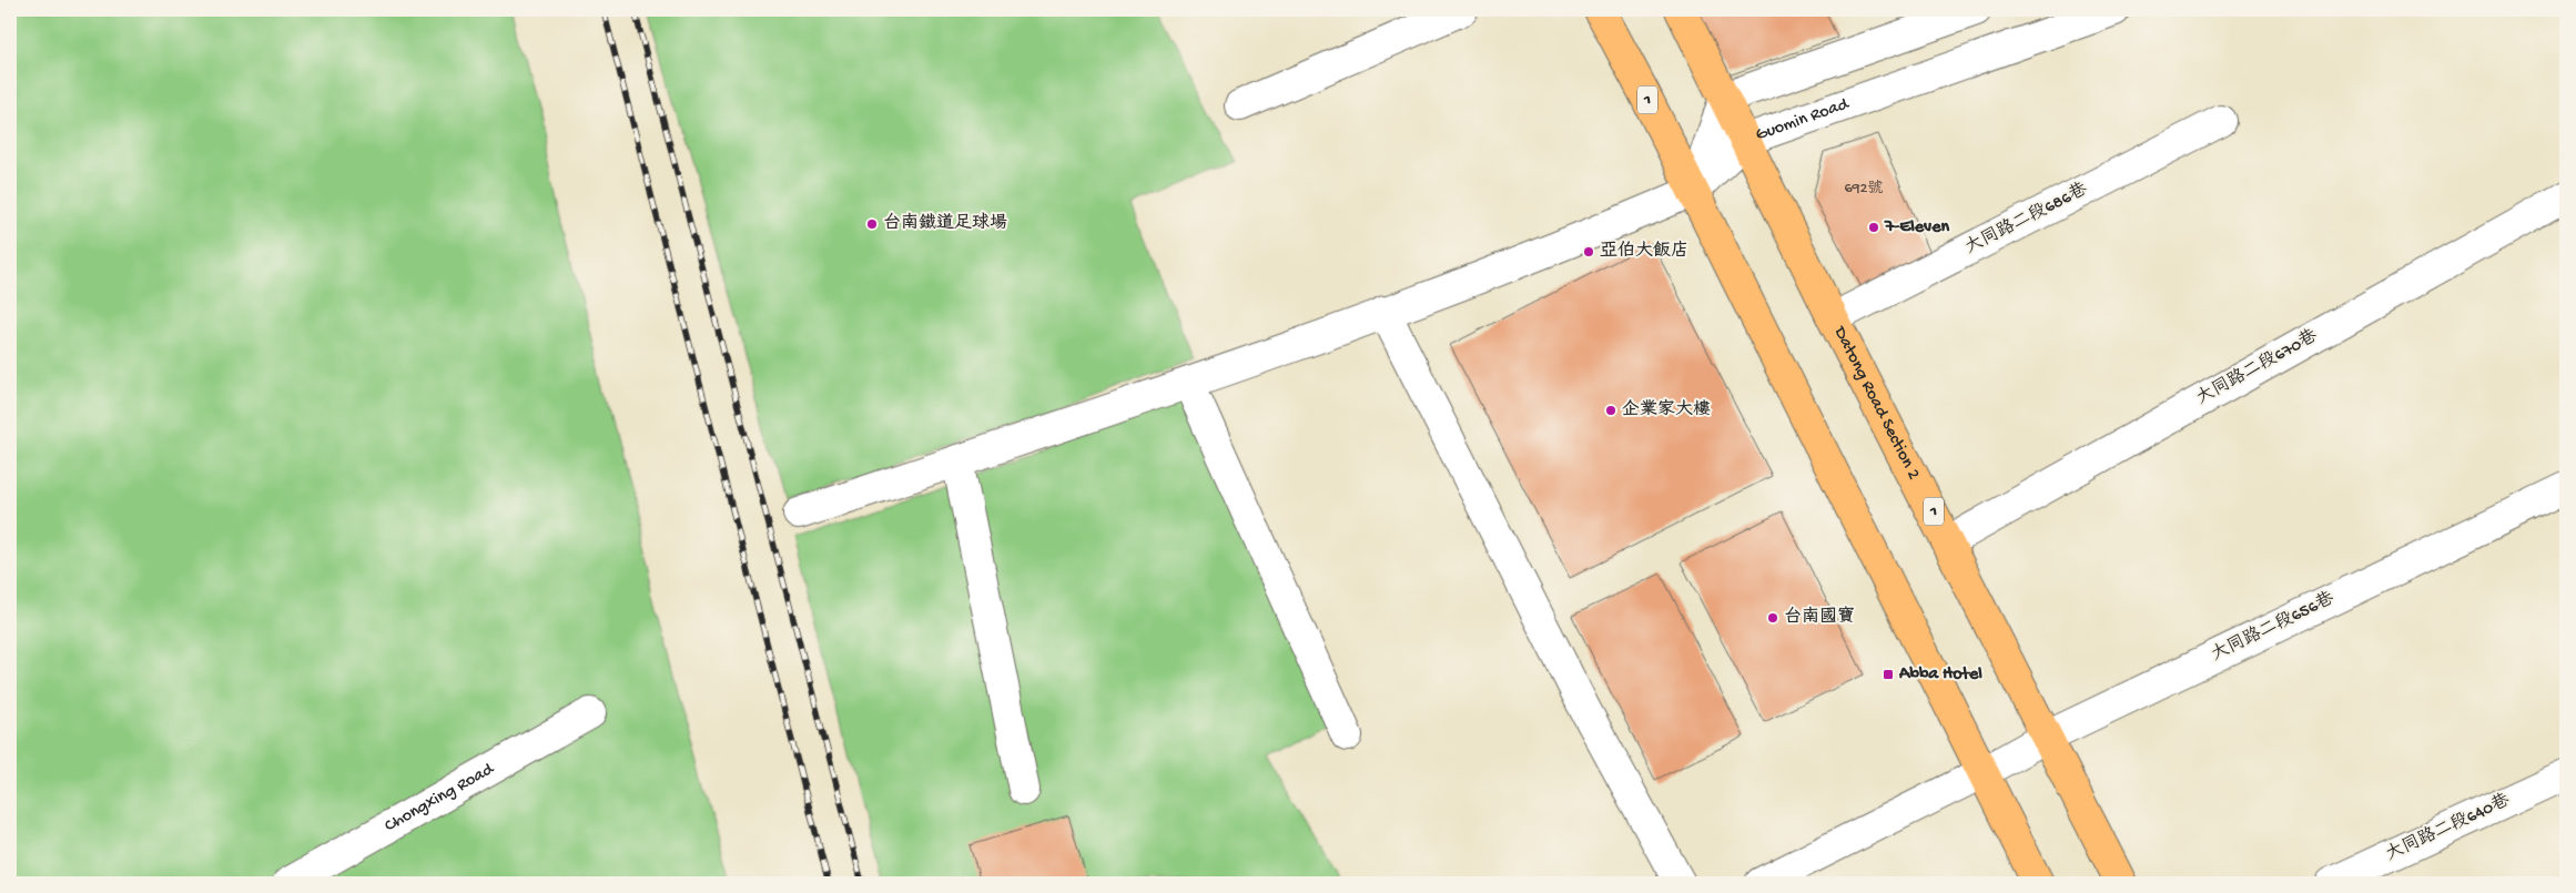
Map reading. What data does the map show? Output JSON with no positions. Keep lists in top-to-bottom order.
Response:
{
  "streets": {
    "main road": ["1", "Datong Road Section 2"],
    "street": [
      "Guomin Road",
      "大同路二段686巷",
      "大同路二段670巷",
      "大同路二段656巷",
      "Chongxing Road",
      "大同路二段640巷"
    ]
  },
  "crossings": [
    ["1", "Guomin Road"],
    ["1", "大同路二段656巷"],
    ["Guomin Road", "Datong Road Section 2"],
    ["大同路二段686巷", "Datong Road Section 2"],
    ["大同路二段670巷", "Datong Road Section 2"],
    ["Datong Road Section 2", "大同路二段656巷"]
  ],
  "places": {
    "other": [
      "台南鐵道足球場",
      "7-Eleven",
      "亞伯大飯店",
      "企業家大樓",
      "台南國寶"
    ],
    "transit": ["Abba Hotel"]
  },
  "house_numbers": ["692號"]
}
